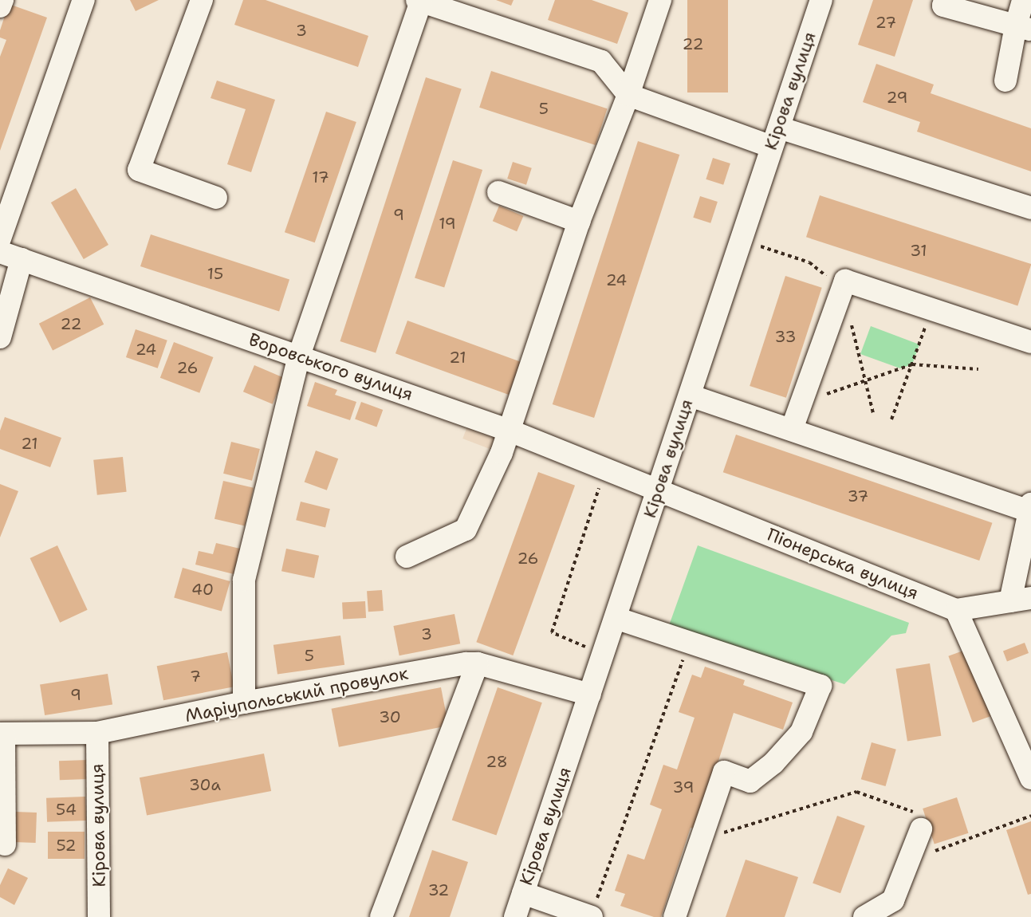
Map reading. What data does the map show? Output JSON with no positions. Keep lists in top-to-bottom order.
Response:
{
  "streets": {
    "street": [
      "Кірова вулиця",
      "Воровського вулиця",
      "Піонерська вулиця",
      "Маріупольський провулок"
    ]
  },
  "crossings": [
    ["Кірова вулиця", "Воровського вулиця"],
    ["Кірова вулиця", "Піонерська вулиця"],
    ["Кірова вулиця", "Маріупольський провулок"],
    ["Воровського вулиця", "Піонерська вулиця"]
  ],
  "house_numbers": [
    "27",
    "3",
    "22",
    "29",
    "5",
    "17",
    "9",
    "19",
    "31",
    "15",
    "24",
    "22",
    "33",
    "24",
    "21",
    "26",
    "21",
    "37",
    "26",
    "40",
    "3",
    "5",
    "7",
    "9",
    "30",
    "28",
    "30а",
    "39",
    "54",
    "52",
    "32"
  ]
}
